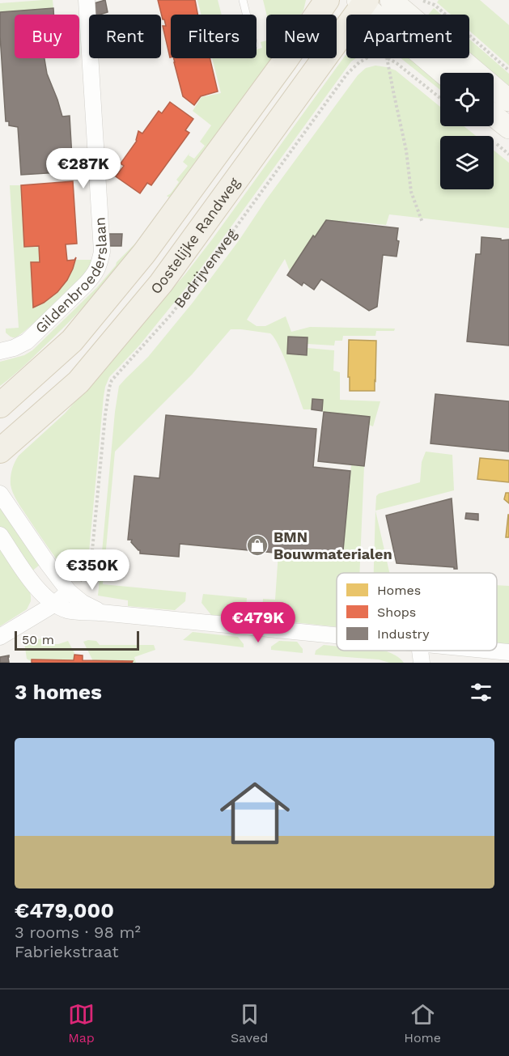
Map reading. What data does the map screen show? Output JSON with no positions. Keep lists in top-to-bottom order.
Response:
{
  "streets": {
    "main road": ["Oostelijke Randweg"],
    "street": ["Gildenbroederslaan"],
    "path": ["Bedrijvenweg"]
  },
  "places": {
    "shop": ["BMN Bouwmaterialen"]
  },
  "legend": ["Homes", "Shops", "Industry"],
  "scale_bar": "50 m",
  "page": {
    "chip": [
      "Buy",
      "Rent",
      "Filters",
      "New",
      "Apartment"
    ],
    "price": ["€287K", "€350K", "€479K"],
    "scale": "50 m",
    "heading": "3 homes",
    "list": [
      {
        "name": "€479,000",
        "note": "3 rooms · 98 m² · Fabriekstraat"
      }
    ],
    "tabs": ["Map", "Saved", "Home"]
  }
}
